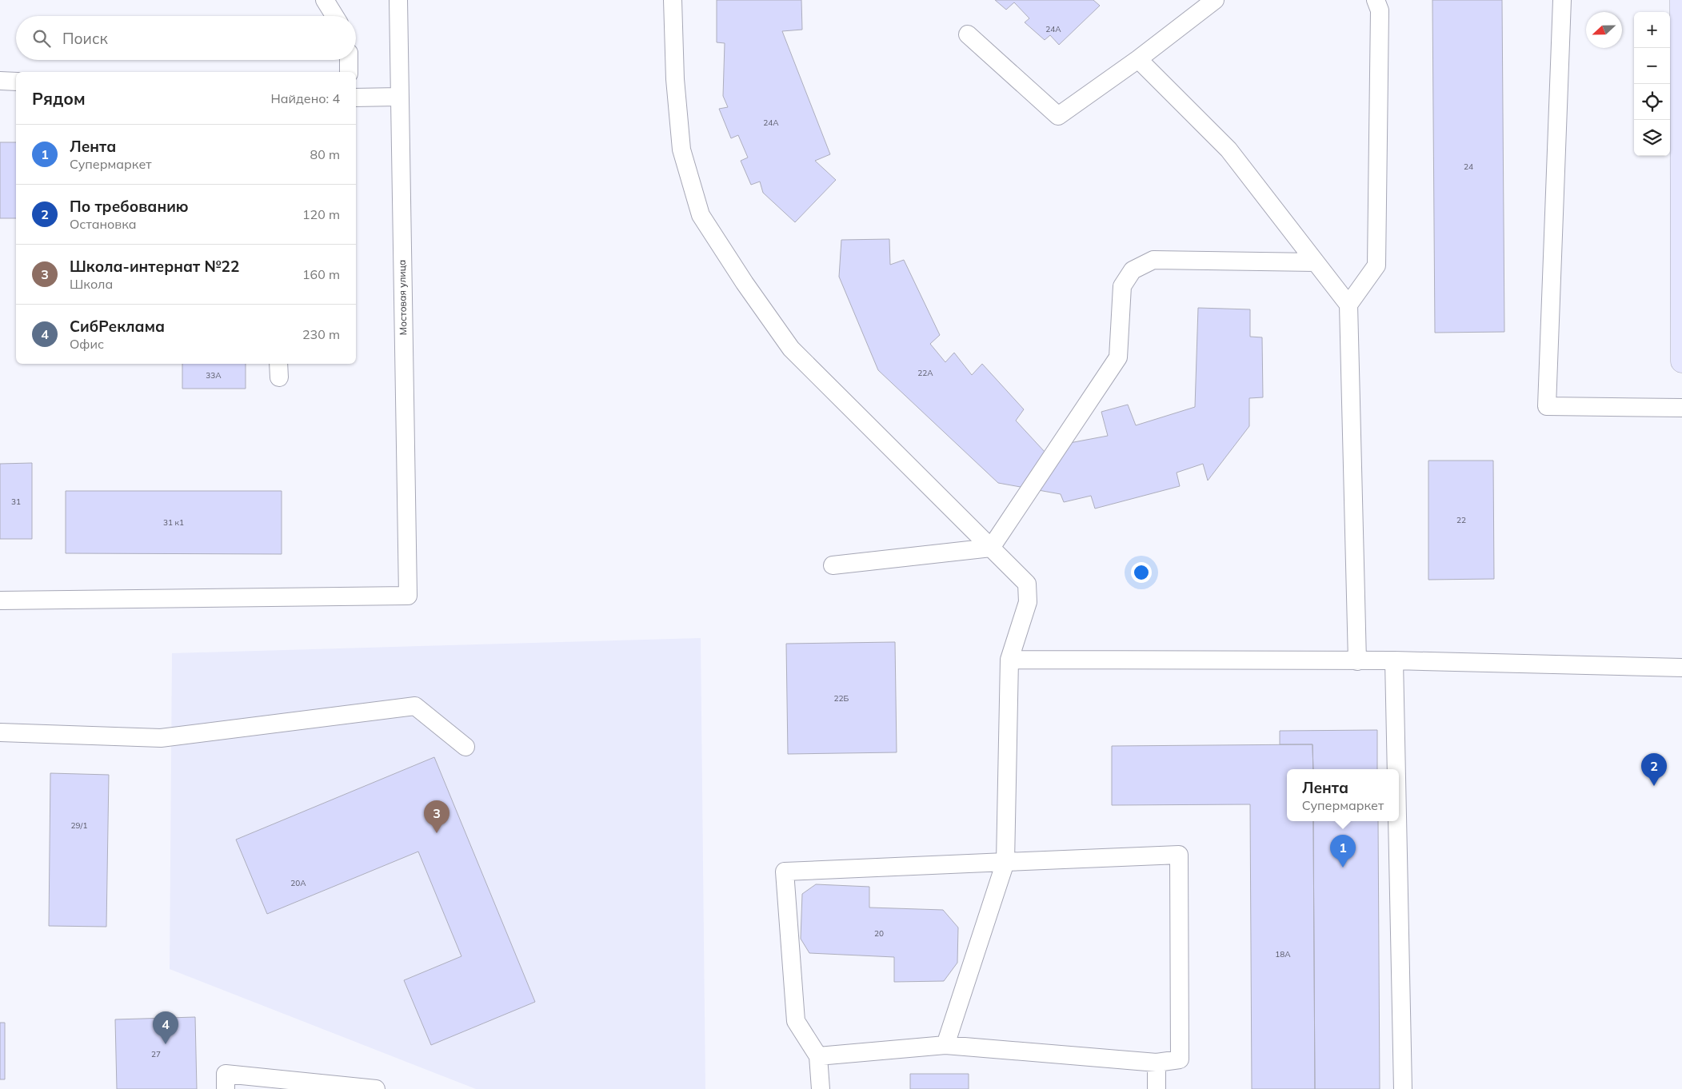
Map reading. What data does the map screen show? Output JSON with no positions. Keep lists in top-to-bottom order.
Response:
{
  "streets": {
    "lane": ["Мостовая улица"]
  },
  "house_numbers": [
    "24А",
    "24А",
    "24",
    "22А",
    "33А",
    "31",
    "22",
    "31 к1",
    "22Б",
    "29/1",
    "20А",
    "20",
    "18А",
    "27"
  ],
  "north": "left",
  "page": {
    "map_buttons": ["+", "−"],
    "search": "Поиск",
    "heading": ["Рядом", "Найдено: 4"],
    "list": [
      {
        "mark": "1",
        "name": "Лента",
        "note": "Супермаркет",
        "value": "80 m"
      },
      {
        "mark": "2",
        "name": "По требованию",
        "note": "Остановка",
        "value": "120 m"
      },
      {
        "mark": "3",
        "name": "Школа-интернат №22",
        "note": "Школа",
        "value": "160 m"
      },
      {
        "mark": "4",
        "name": "СибРеклама",
        "note": "Офис",
        "value": "230 m"
      }
    ],
    "pins": [
      "2",
      "3",
      "1",
      "4"
    ],
    "popup": ["Лента", "Супермаркет"]
  }
}
